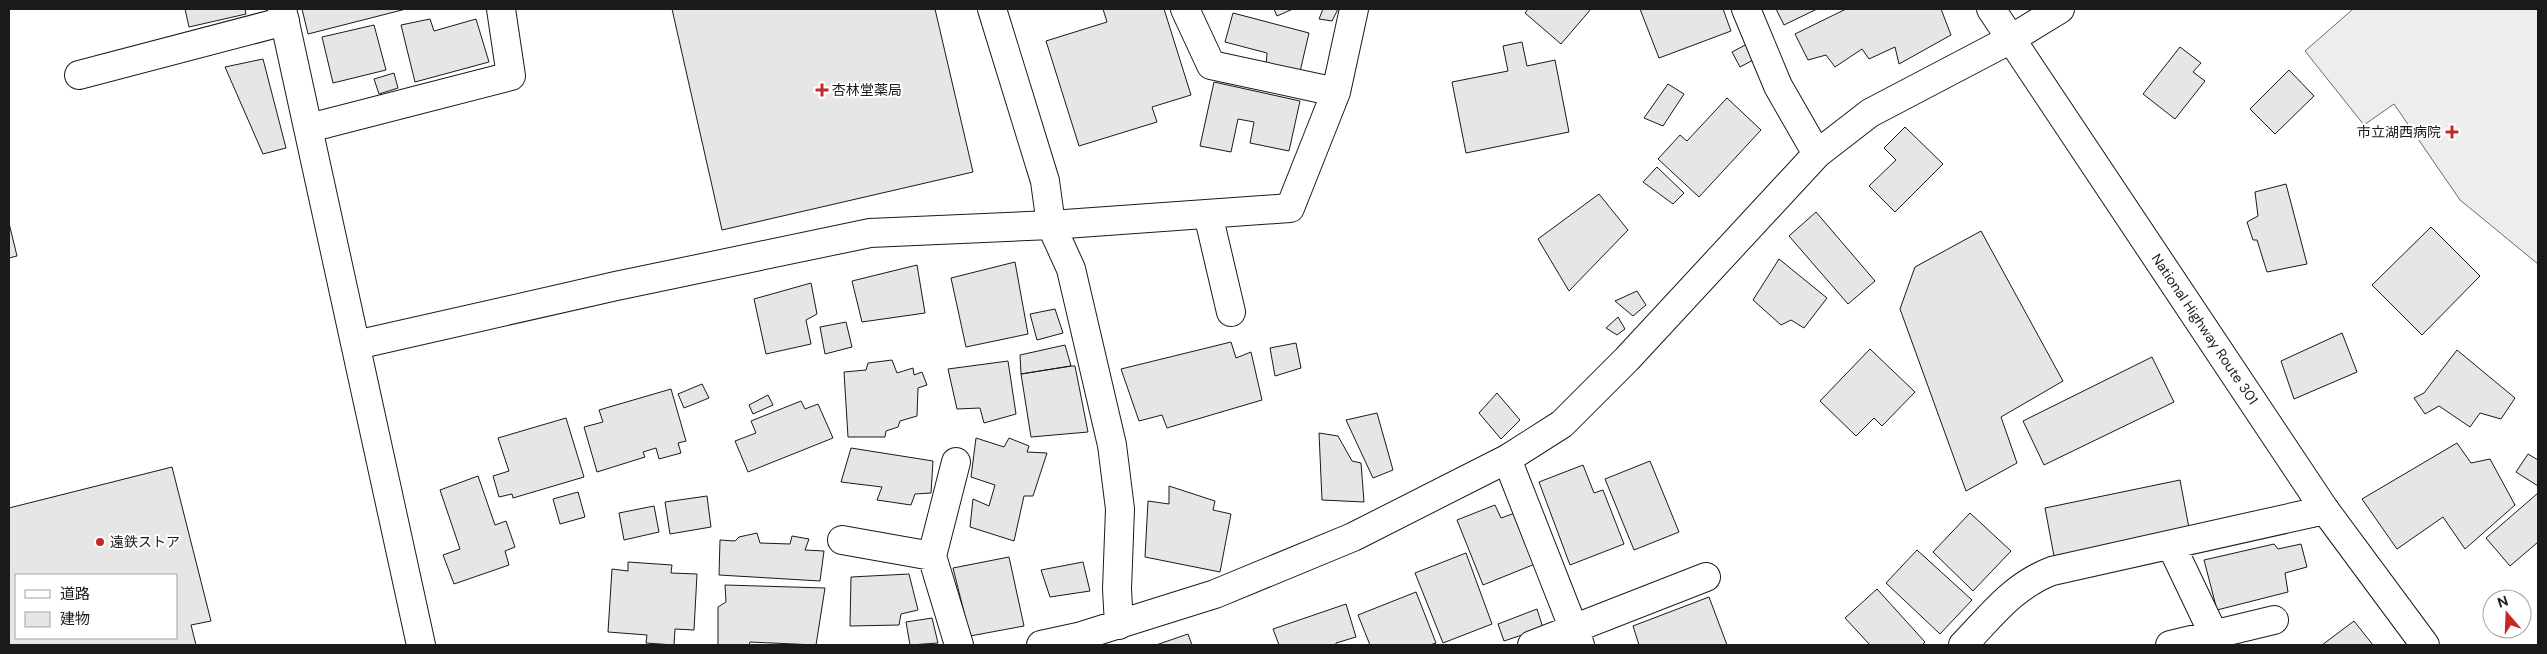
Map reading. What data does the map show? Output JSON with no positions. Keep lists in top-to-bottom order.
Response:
{
  "streets": {
    "main road": ["National Highway Route 301"]
  },
  "places": {
    "health": ["杏林堂薬局", "市立湖西病院"],
    "other": ["遠鉄ストア"]
  },
  "legend": ["道路", "建物"],
  "north": "top"
}
